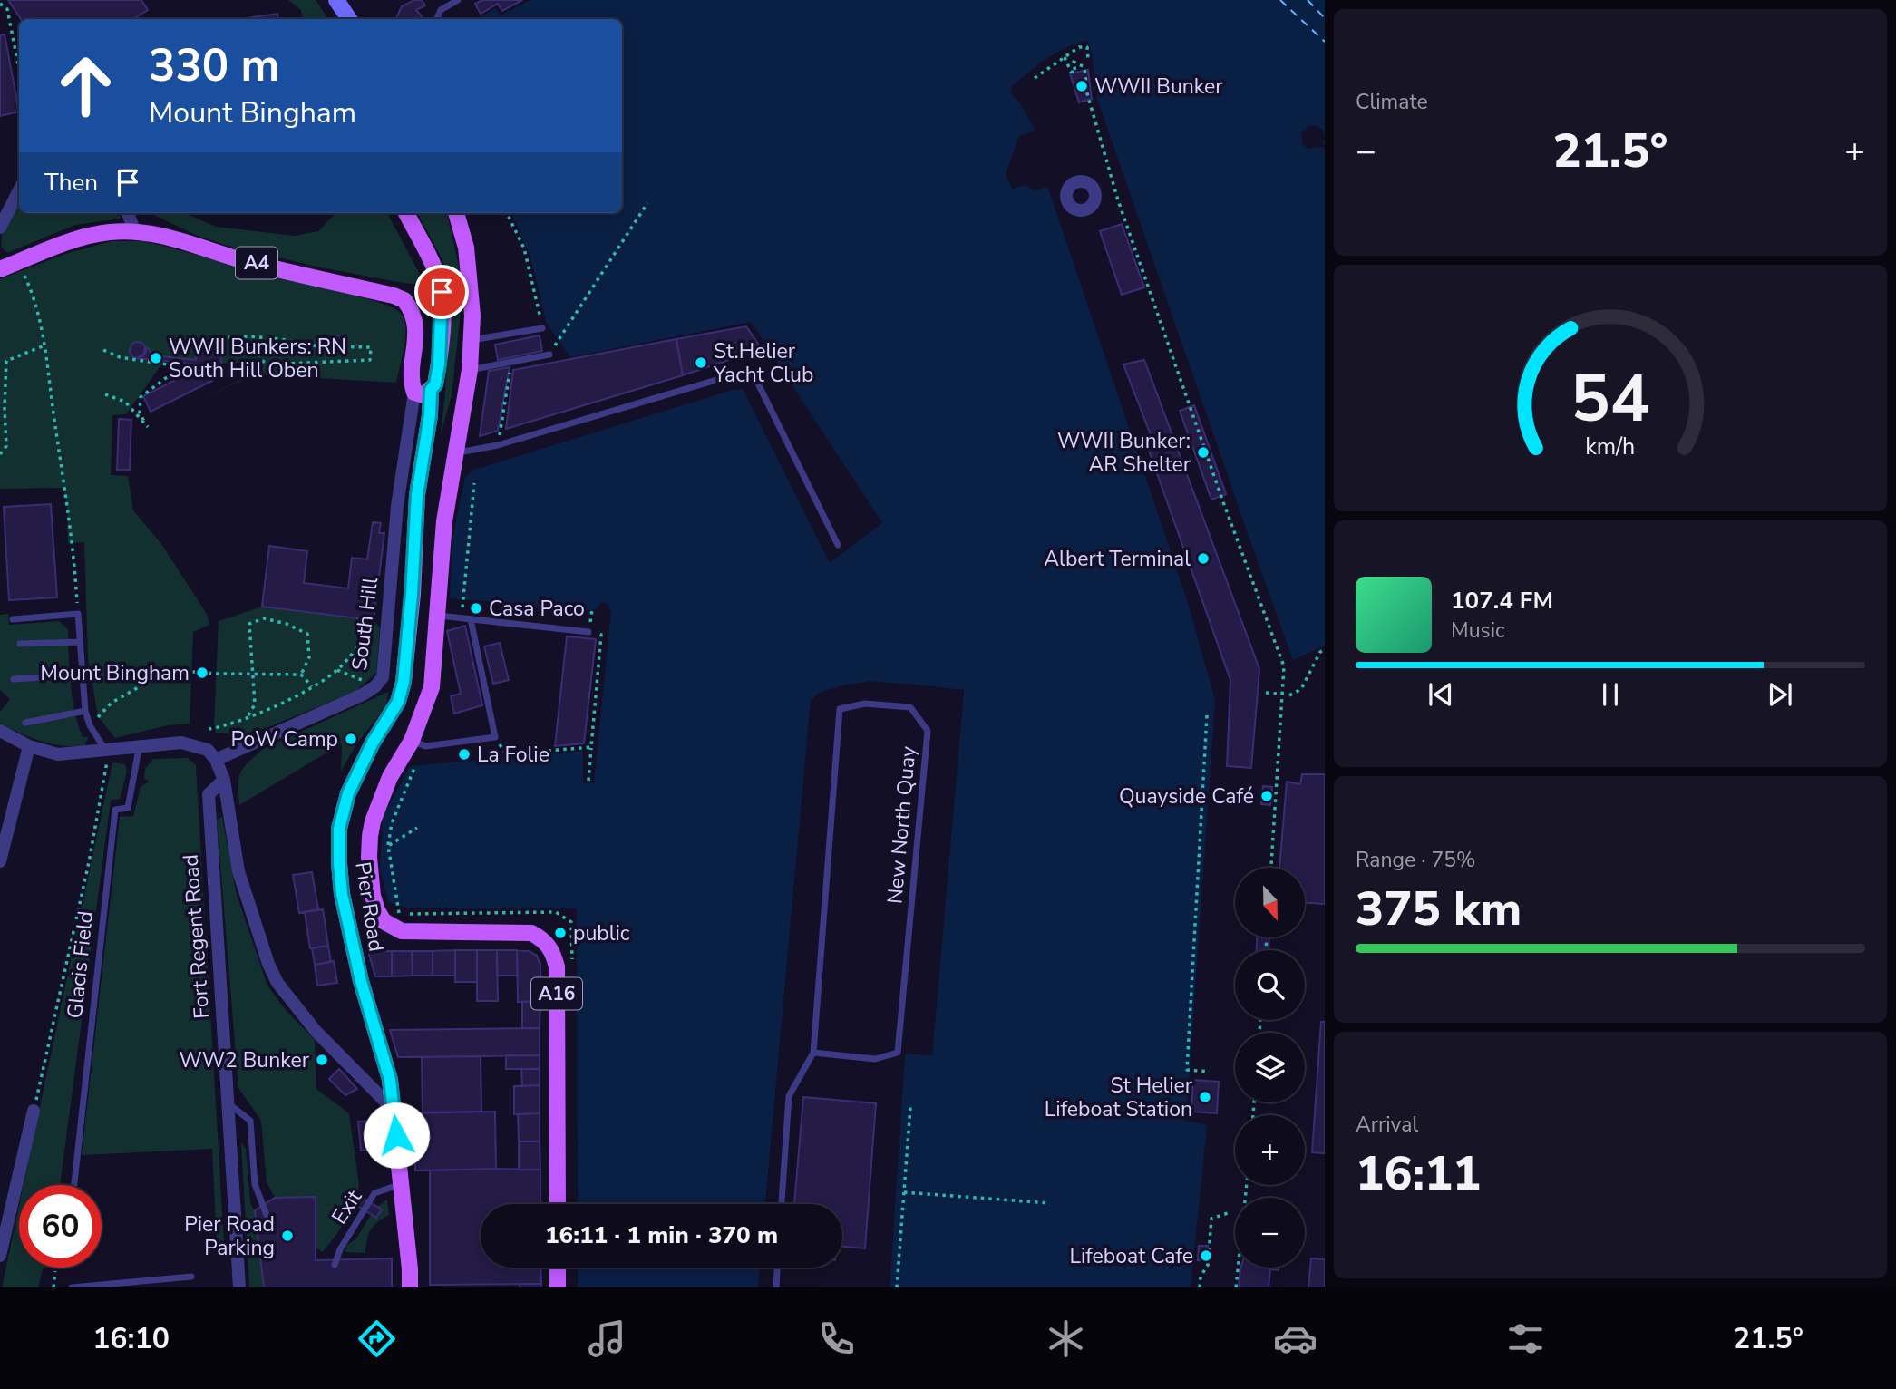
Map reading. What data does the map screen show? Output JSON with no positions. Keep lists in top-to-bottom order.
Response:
{
  "streets": {
    "main road": ["A4", "Pier Road", "A16"],
    "street": ["South Hill", "Fort Regent Road"],
    "lane": ["New North Quay", "Glacis Field", "Exit"]
  },
  "crossings": [
    ["A4", "South Hill"],
    ["A4", "Pier Road"],
    ["South Hill", "Pier Road"],
    ["Pier Road", "Exit"]
  ],
  "places": [
    "WWII Bunker",
    "WWII Bunkers: RN South Hill Oben",
    "St.Helier Yacht Club",
    "WWII Bunker: AR Shelter",
    "Albert Terminal",
    "Casa Paco",
    "Mount Bingham",
    "PoW Camp",
    "La Folie",
    "Quayside Café",
    "public",
    "WW2 Bunker",
    "St Helier Lifeboat Station",
    "Pier Road Parking",
    "Lifeboat Cafe"
  ],
  "north": "bottom",
  "page": {
    "tile": [
      "Climate",
      ["Range · 75%", "375 km"],
      ["Arrival", "16:11"]
    ],
    "turn": ["330 m", "Mount Bingham"],
    "heat": ["−", "21.5°", "+"],
    "then": "Then",
    "song": ["107.4 FM", "Music"],
    "map_buttons": ["+", "−"],
    "limit": "60",
    "trip": "16:11 · 1 min · 370 m",
    "tabs": ["16:10", "21.5°"],
    "gauge": ["54", "km/h"]
  }
}
